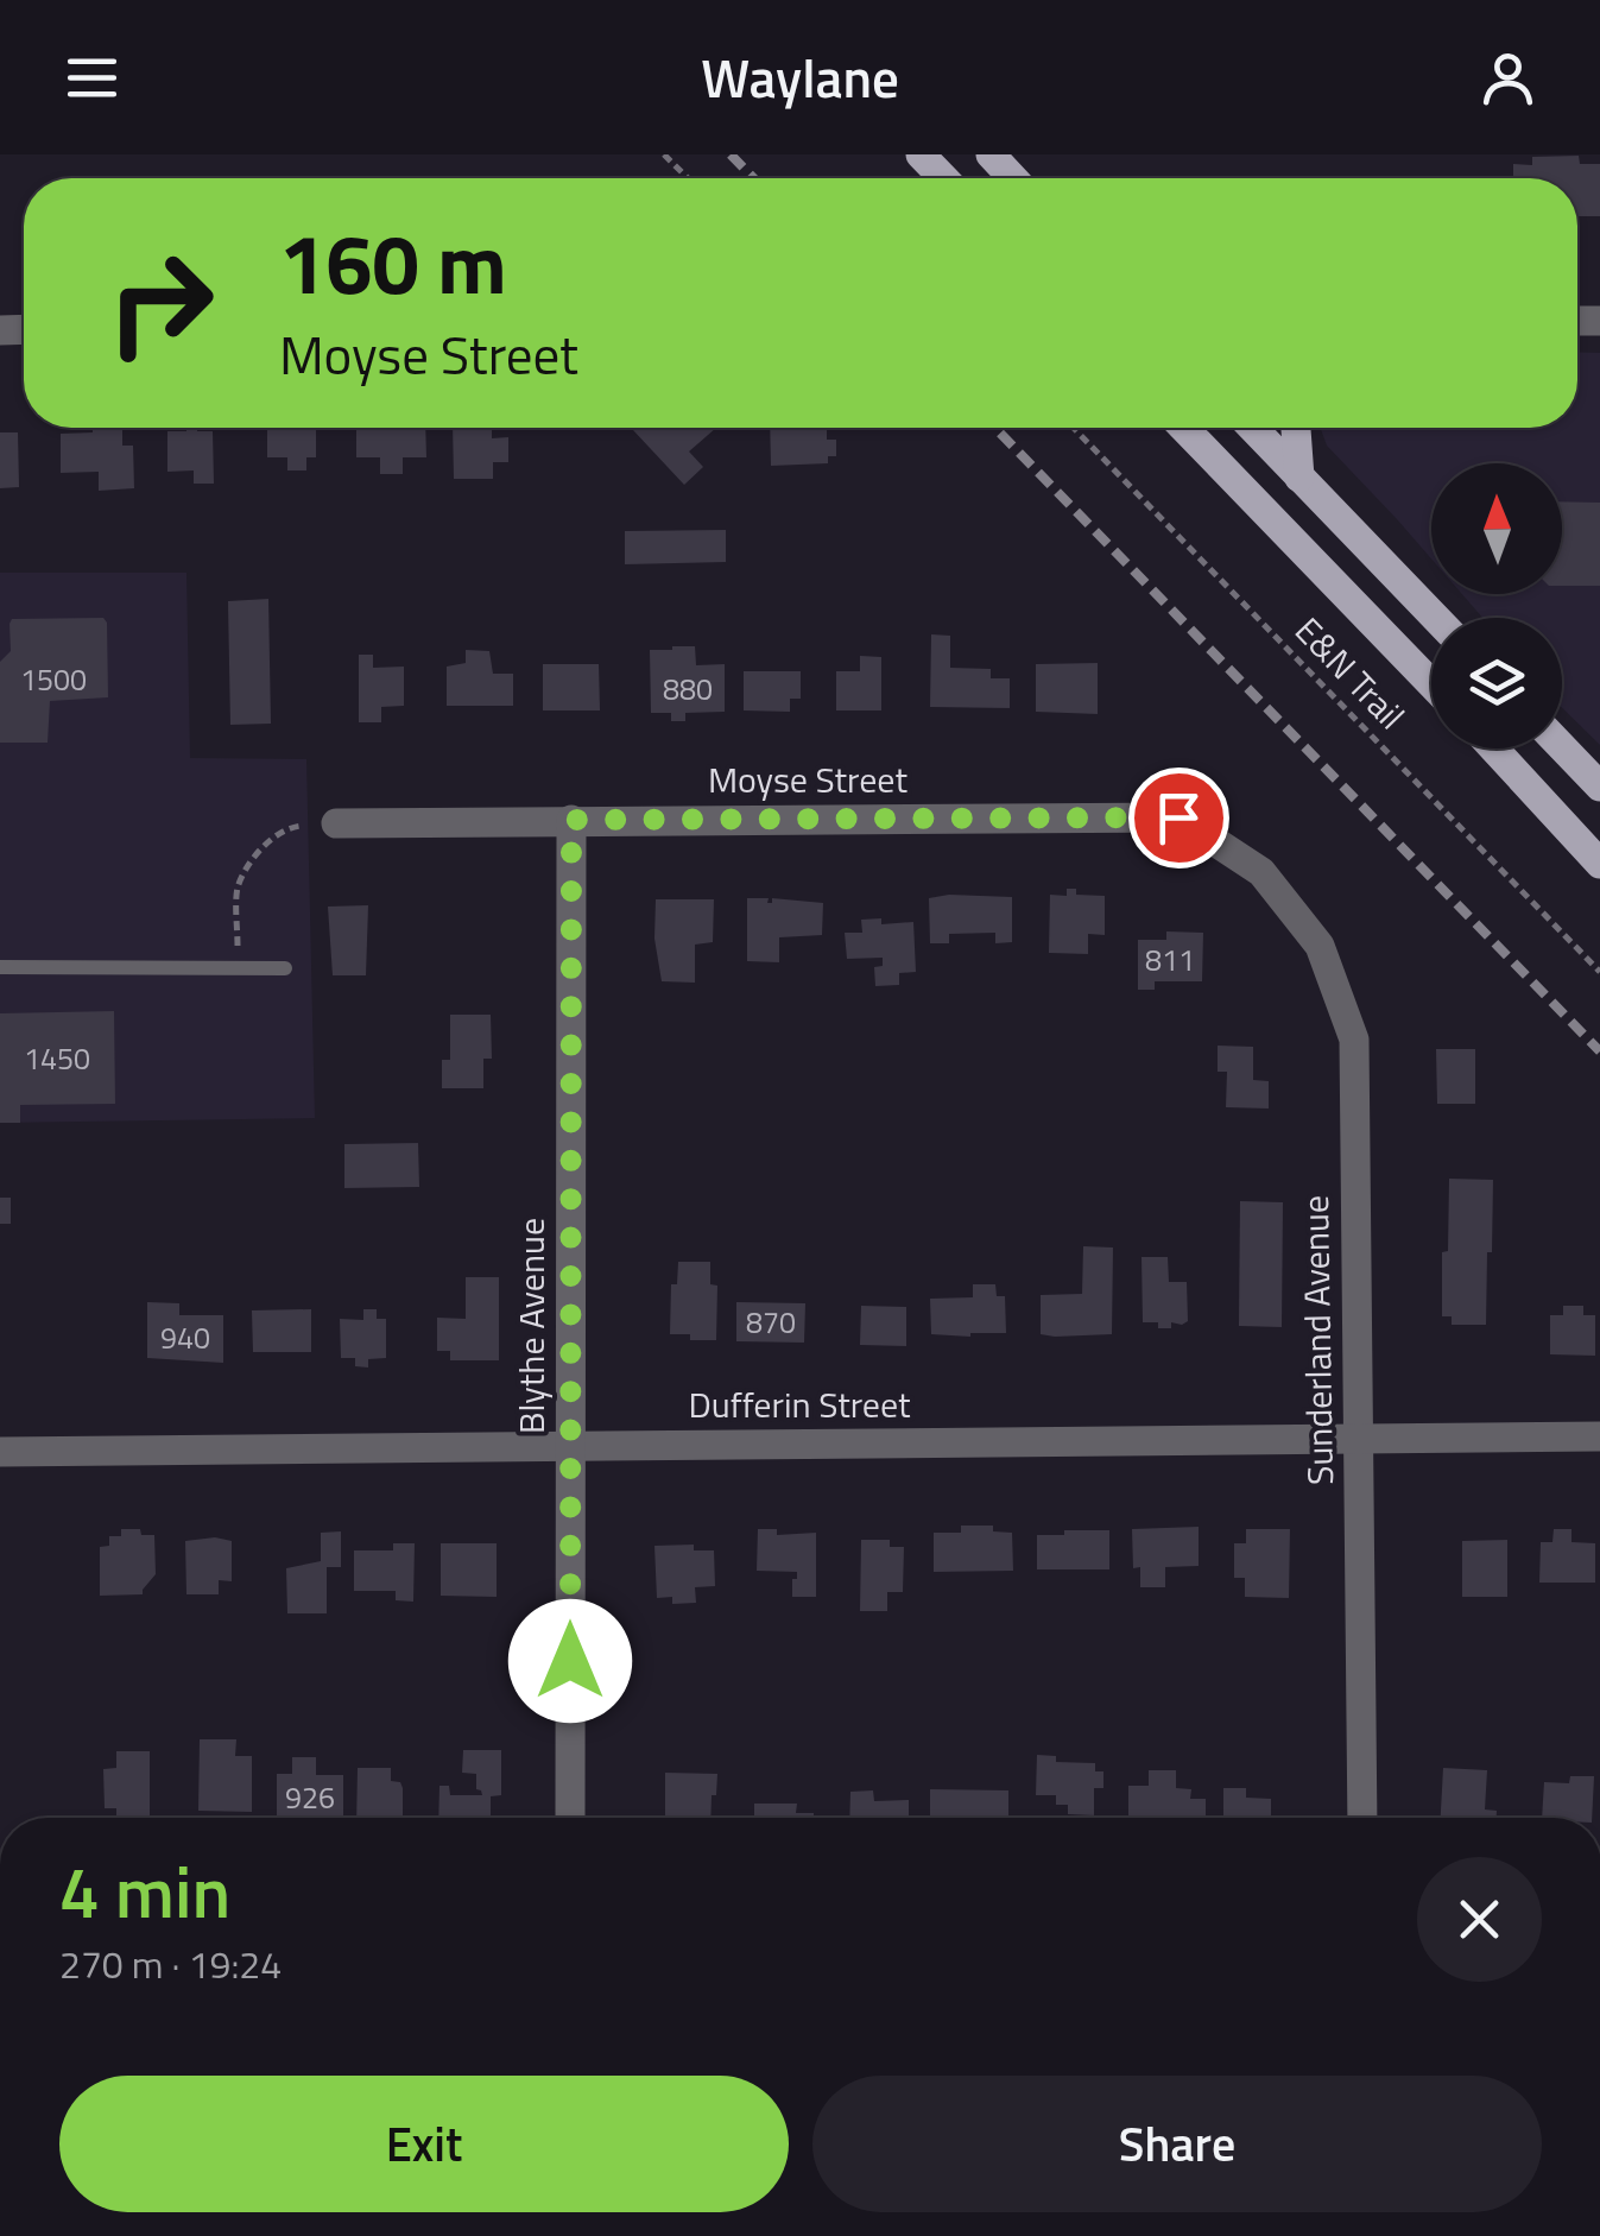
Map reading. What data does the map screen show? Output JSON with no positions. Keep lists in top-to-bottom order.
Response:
{
  "streets": {
    "street": [
      "Moyse Street",
      "Blythe Avenue",
      "Sunderland Avenue",
      "Dufferin Street"
    ],
    "path": ["E&N Trail"]
  },
  "crossings": [
    ["Moyse Street", "Blythe Avenue"],
    ["Moyse Street", "Sunderland Avenue"],
    ["Blythe Avenue", "Dufferin Street"],
    ["Sunderland Avenue", "Dufferin Street"]
  ],
  "house_numbers": [
    "1500",
    "880",
    "811",
    "1450",
    "870",
    "940",
    "926"
  ],
  "north": "top",
  "page": {
    "header": "Waylane",
    "turn": ["160 m", "Moyse Street"],
    "heading": ["4 min", "270 m · 19:24"],
    "buttons": ["Exit", "Share"]
  }
}
